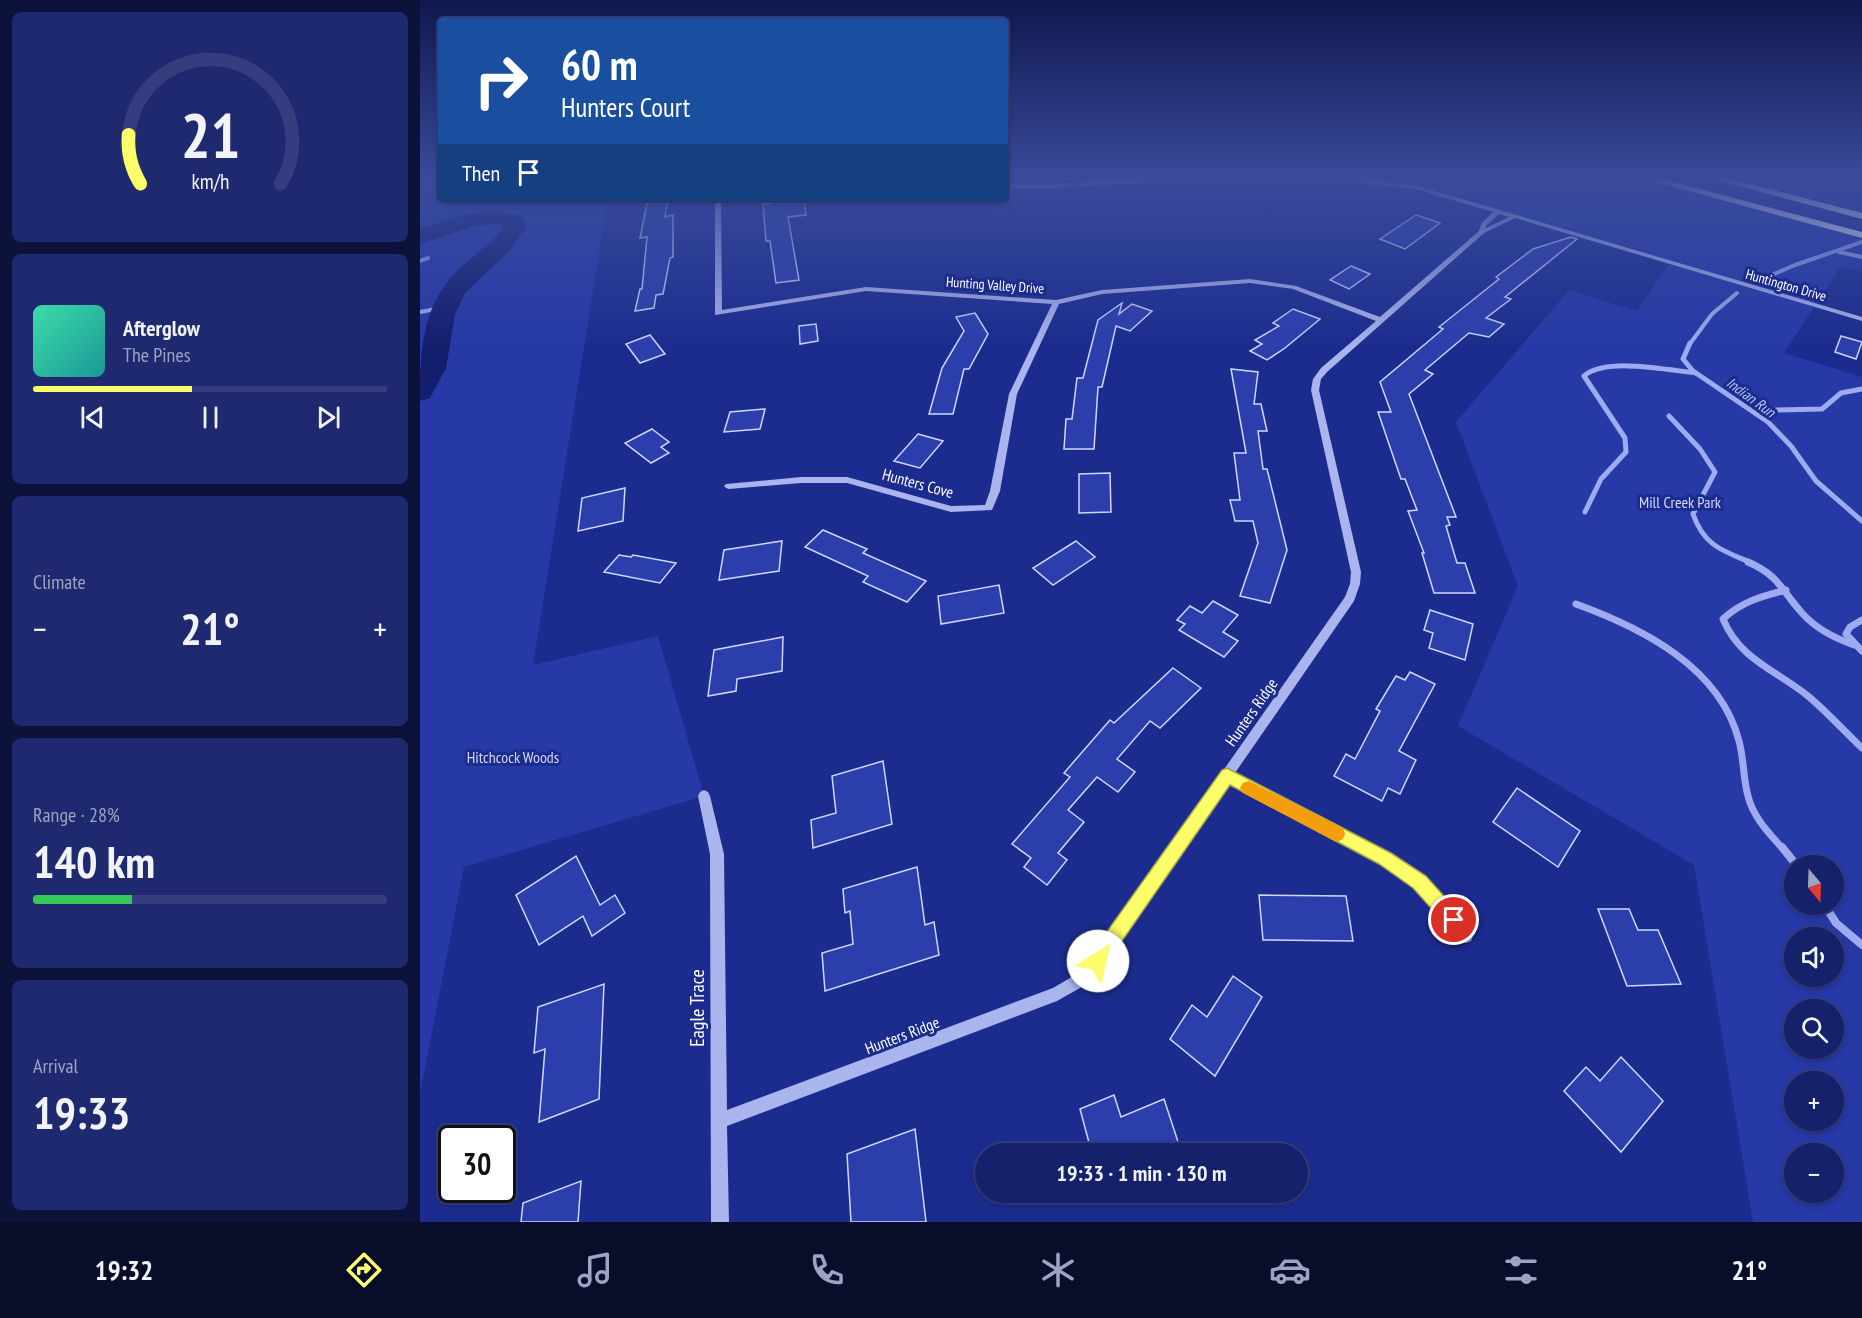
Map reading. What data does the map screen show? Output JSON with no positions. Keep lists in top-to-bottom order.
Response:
{
  "streets": {
    "street": [
      "Hunting Valley Drive",
      "Huntington Drive",
      "Hunters Cove",
      "Hunters Ridge",
      "Eagle Trace"
    ]
  },
  "crossings": [
    ["Hunting Valley Drive", "Hunters Cove"],
    ["Hunting Valley Drive", "Hunters Ridge"],
    ["Hunters Ridge", "Eagle Trace"]
  ],
  "water": ["Indian Run"],
  "parks": ["Mill Creek Park", "Hitchcock Woods"],
  "north": "bottom",
  "page": {
    "turn": ["60 m", "Hunters Court"],
    "then": "Then",
    "song": ["Afterglow", "The Pines"],
    "tile": [
      "Climate",
      ["Range · 28%", "140 km"],
      ["Arrival", "19:33"]
    ],
    "heat": ["−", "21°", "+"],
    "map_buttons": ["+", "−"],
    "limit": "30",
    "trip": "19:33 · 1 min · 130 m",
    "tabs": ["19:32", "21°"],
    "gauge": ["21", "km/h"]
  }
}
